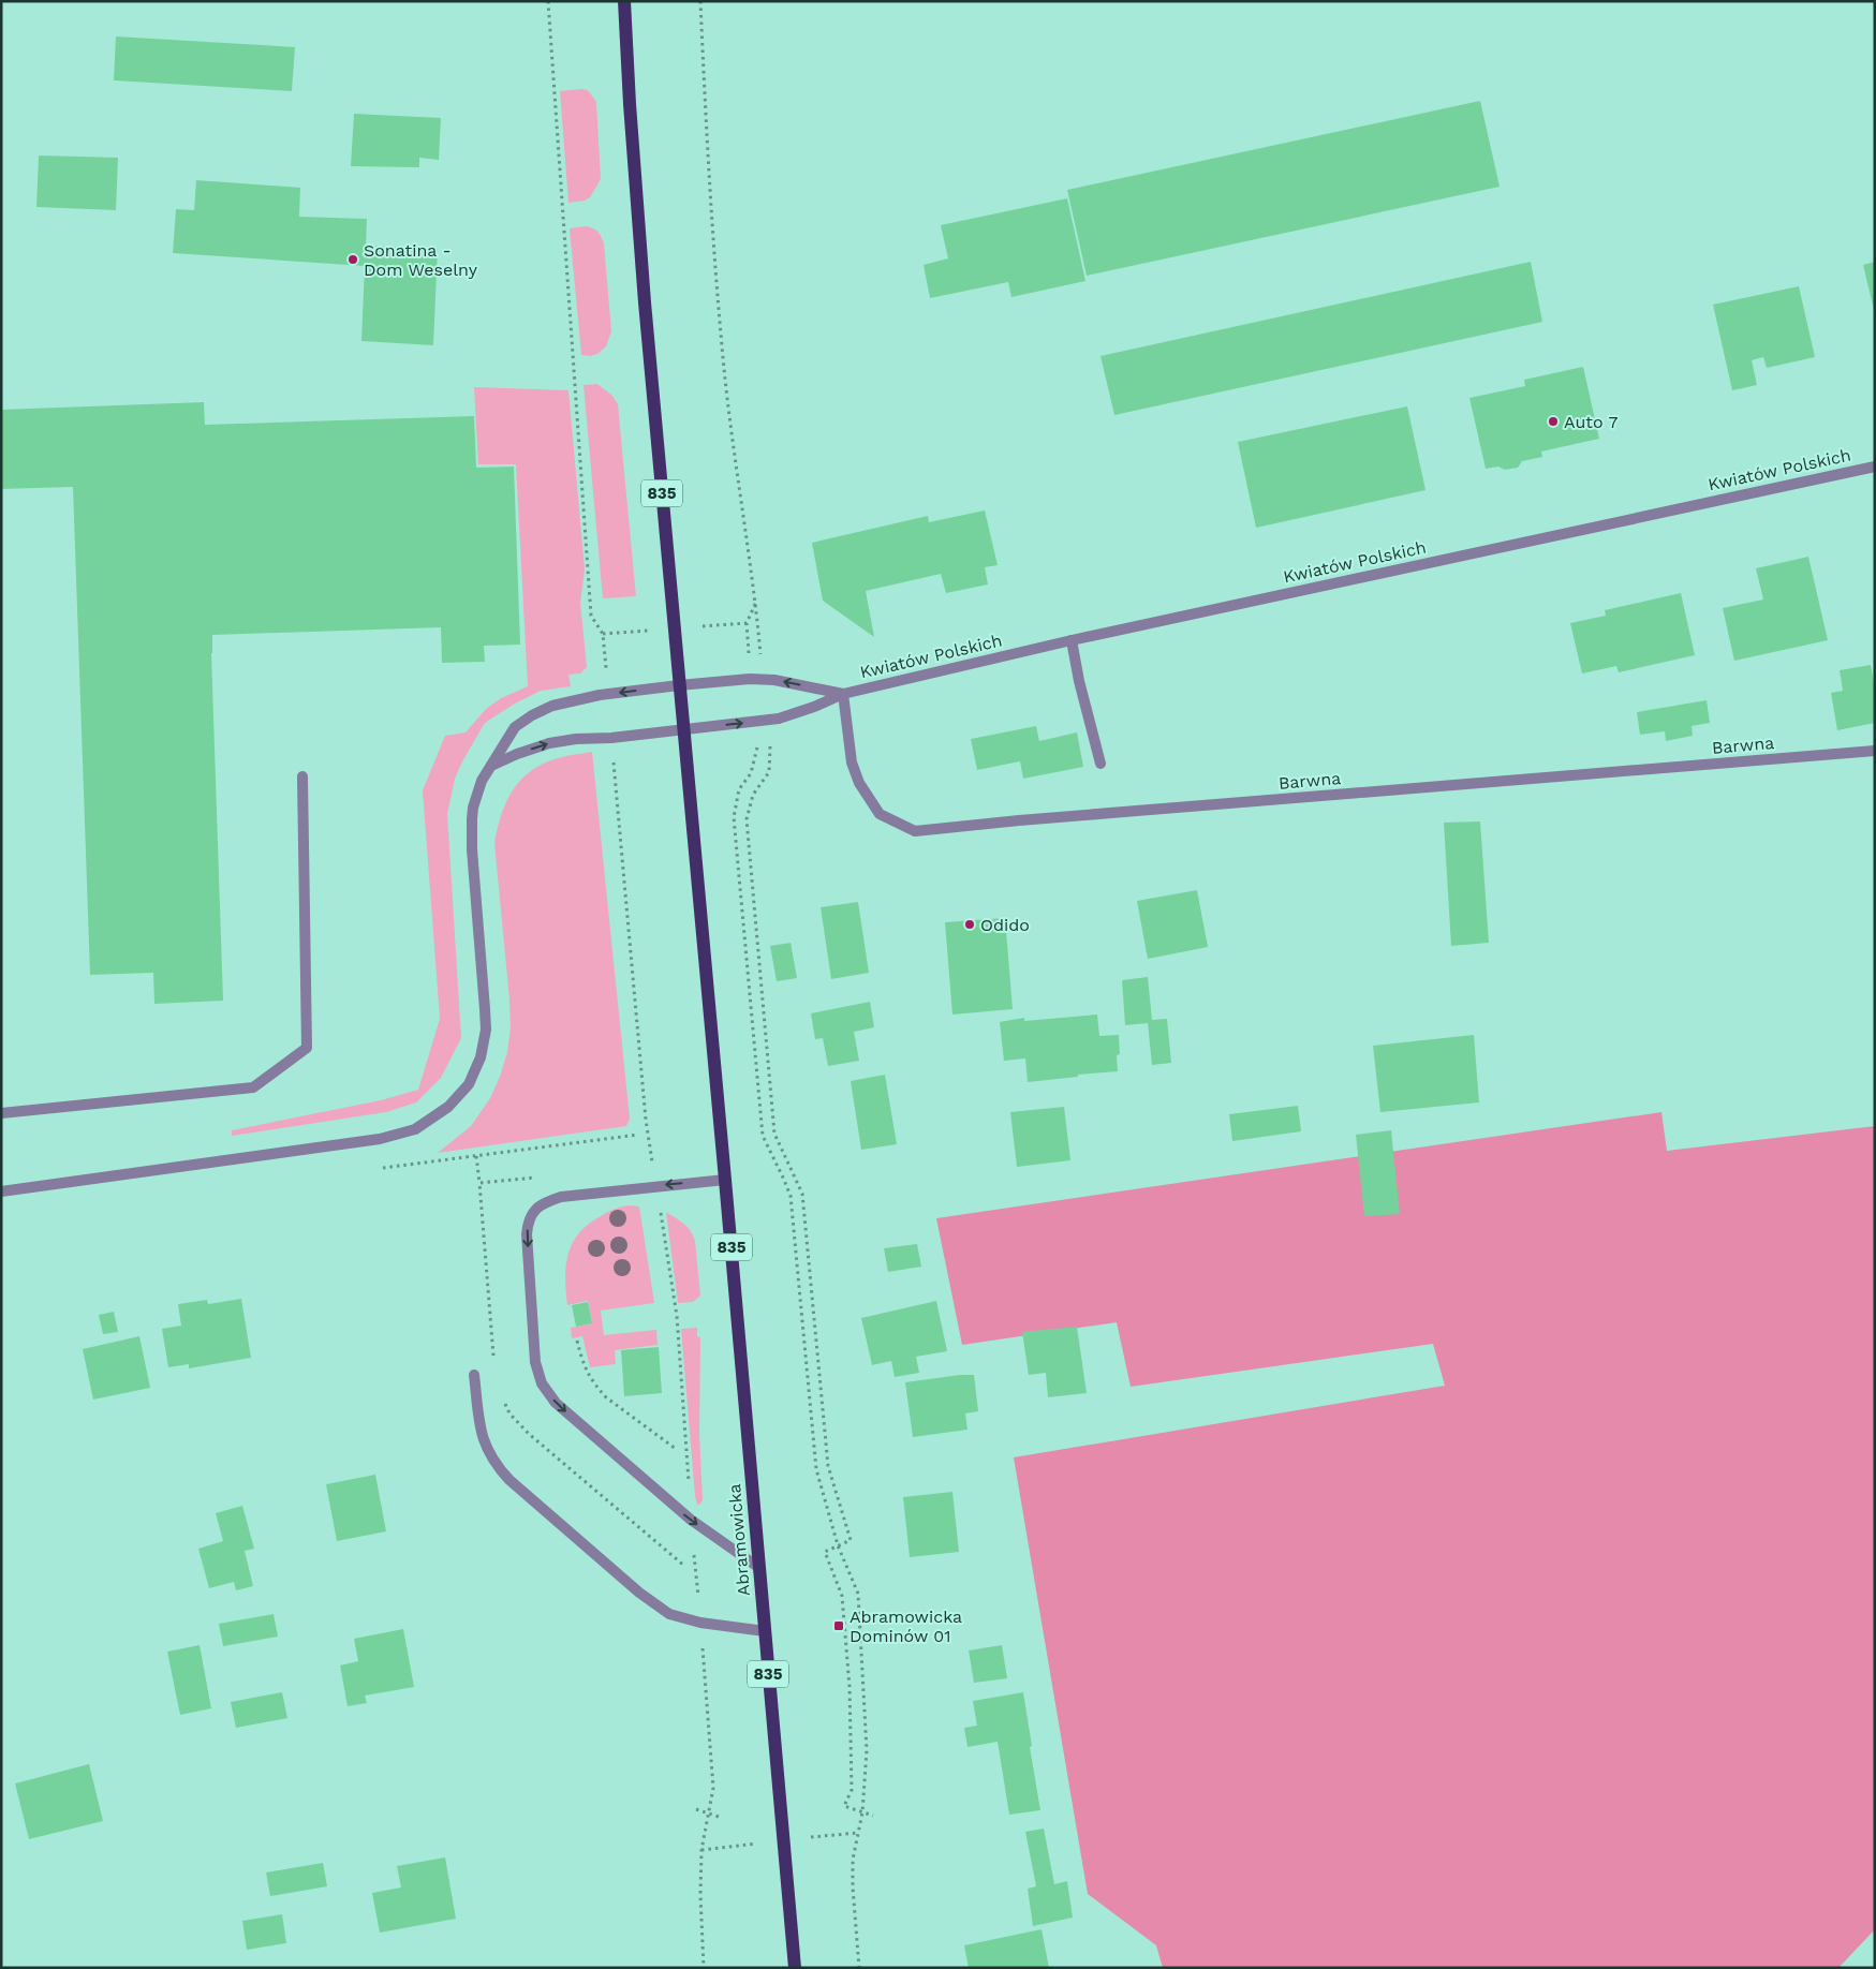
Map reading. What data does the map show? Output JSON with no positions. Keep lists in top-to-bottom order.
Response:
{
  "streets": {
    "main road": ["835", "Abramowicka"],
    "street": ["Kwiatów Polskich", "Barwna"]
  },
  "crossings": [
    ["Kwiatów Polskich", "835"],
    ["Kwiatów Polskich", "Barwna"],
    ["Kwiatów Polskich", "Abramowicka"],
    ["835", "Abramowicka"]
  ],
  "places": {
    "other": ["Sonatina - Dom Weselny", "Auto 7", "Odido"],
    "transit": ["Abramowicka Dominów 01"]
  }
}
